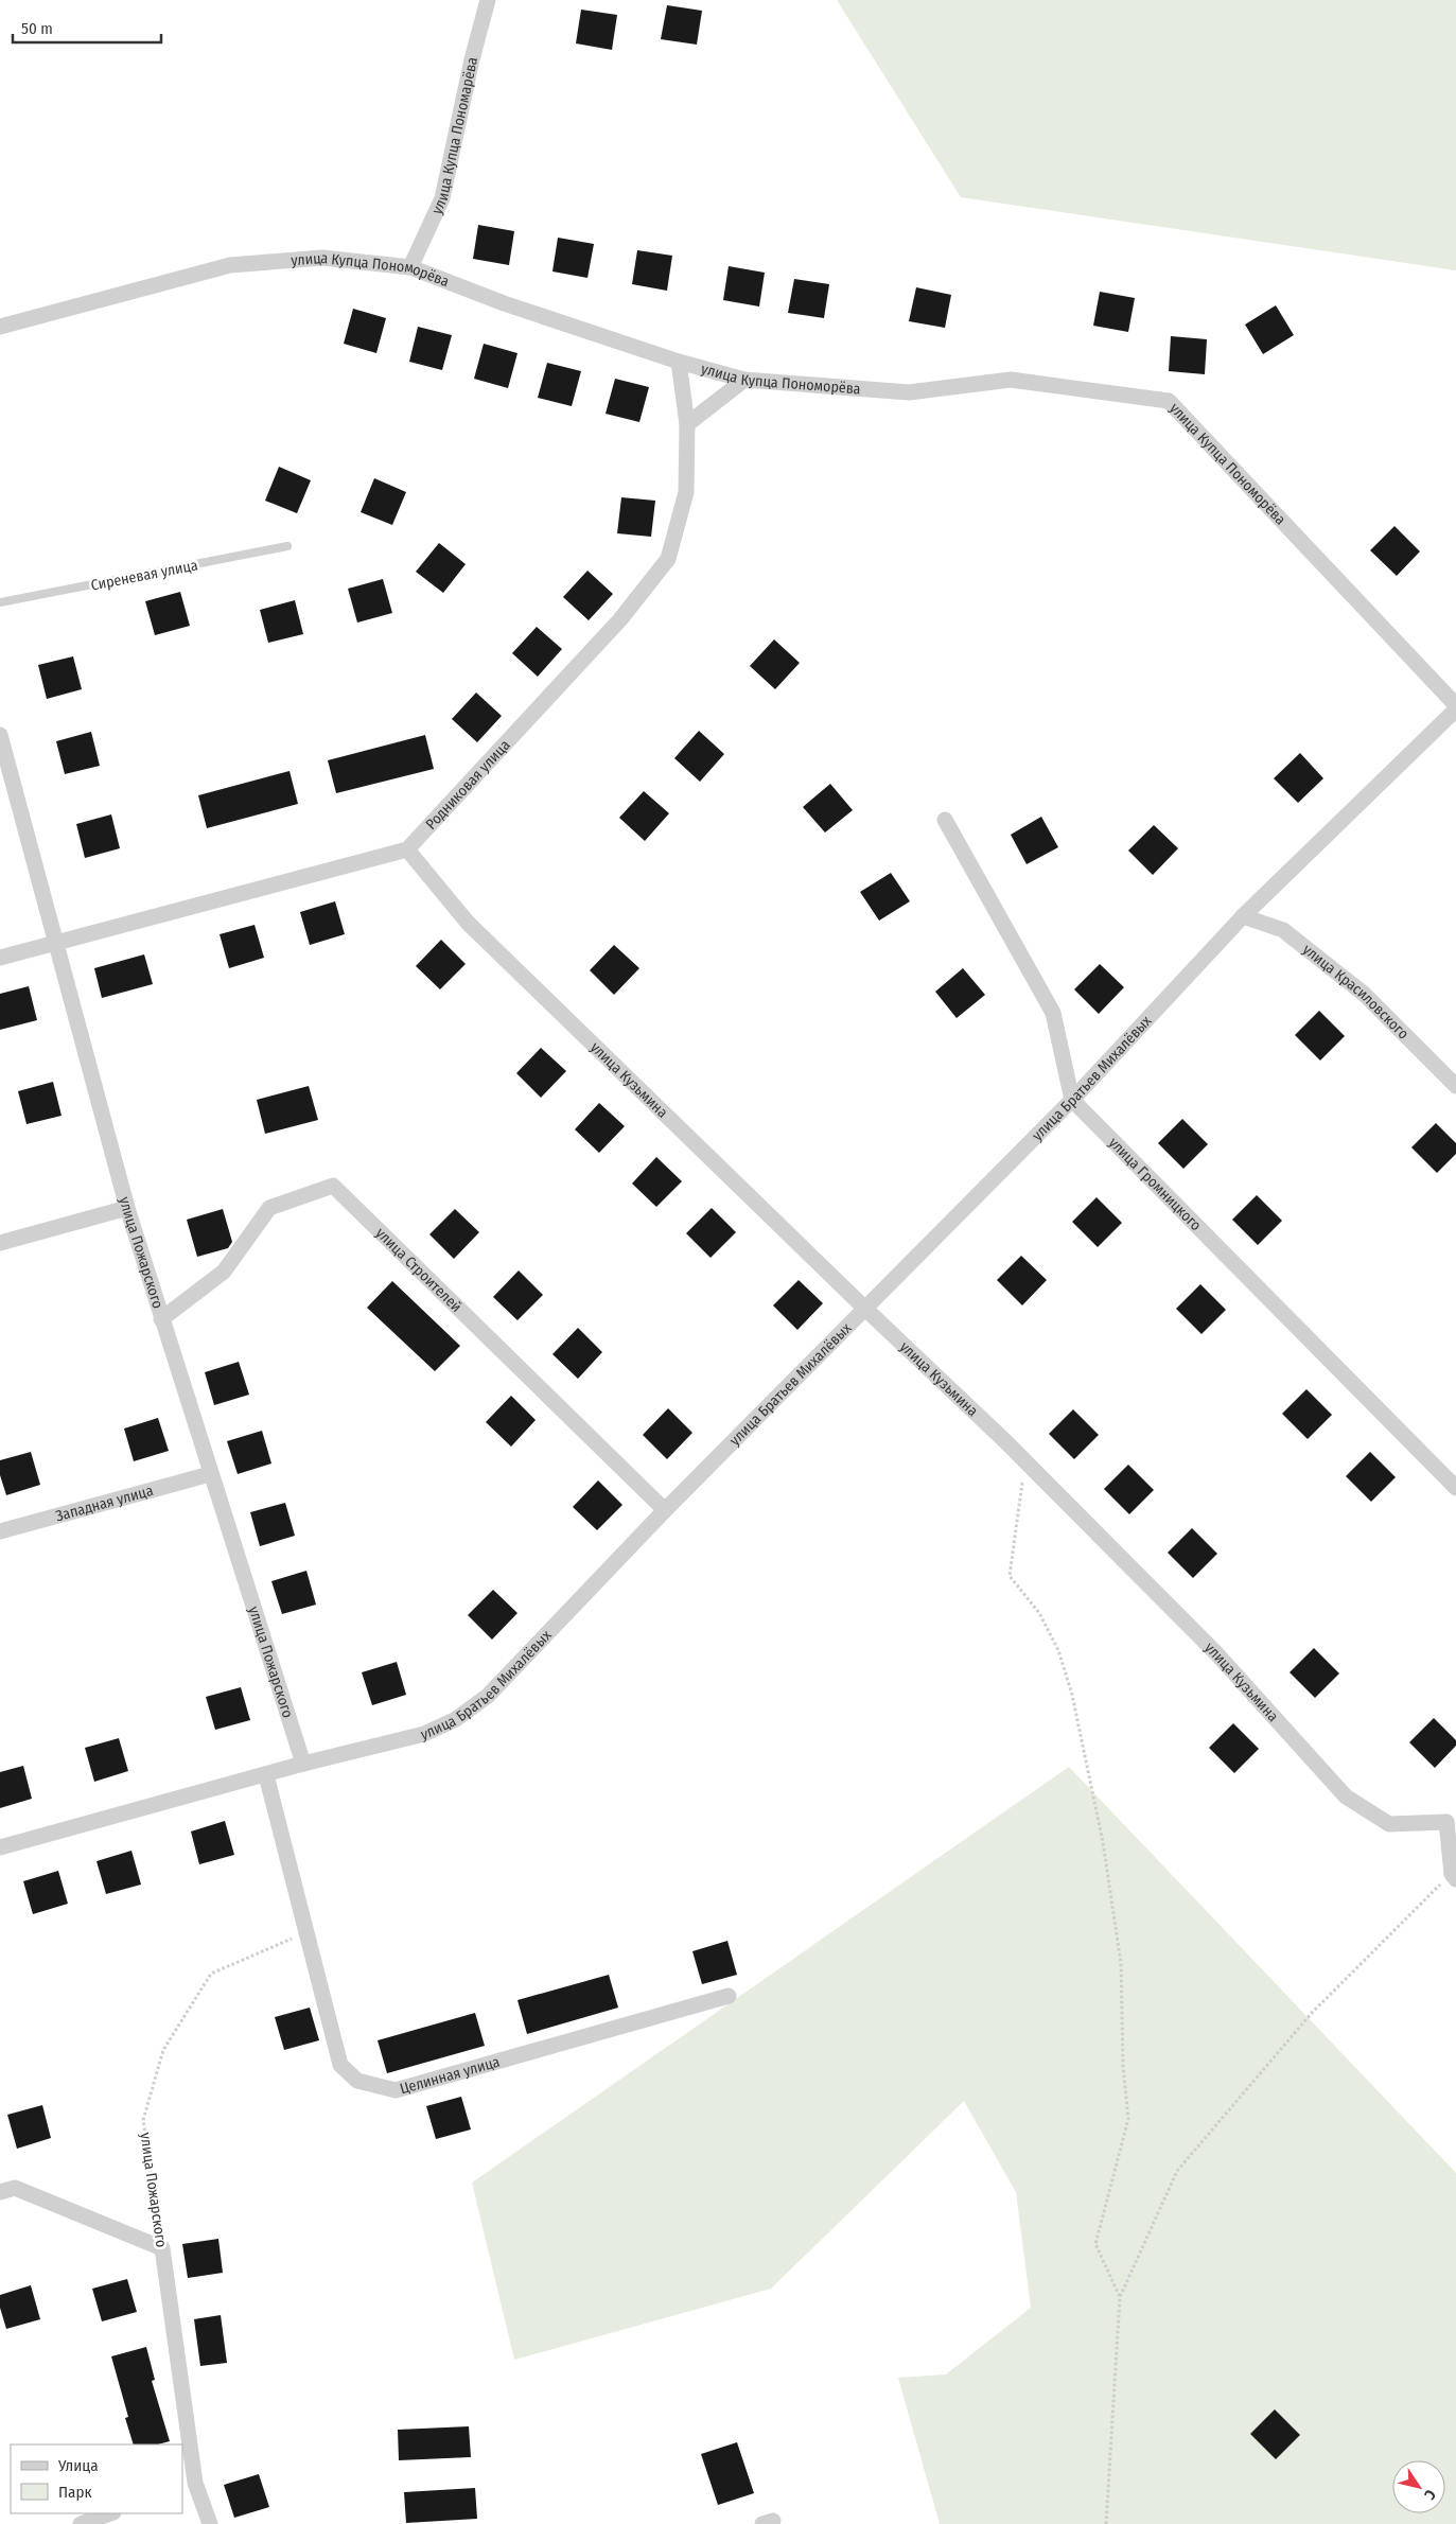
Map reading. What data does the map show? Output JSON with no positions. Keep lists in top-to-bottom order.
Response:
{
  "streets": {
    "street": [
      "улица Купца Пономарёва",
      "улица Купца Пономорёва",
      "Родниковая улица",
      "улица Красиловского",
      "улица Братьев Михалёвых",
      "улица Кузьмина",
      "улица Громницкого",
      "улица Пожарского",
      "улица Строителей",
      "Западная улица",
      "Целинная улица"
    ],
    "lane": ["Сиреневая улица"]
  },
  "crossings": [
    ["улица Купца Пономарёва", "улица Купца Пономорёва"],
    ["улица Купца Пономорёва", "Родниковая улица"],
    ["улица Купца Пономорёва", "улица Братьев Михалёвых"],
    ["Родниковая улица", "улица Кузьмина"],
    ["улица Красиловского", "улица Братьев Михалёвых"],
    ["улица Братьев Михалёвых", "улица Кузьмина"],
    ["улица Братьев Михалёвых", "улица Громницкого"],
    ["улица Братьев Михалёвых", "улица Пожарского"],
    ["улица Братьев Михалёвых", "улица Строителей"],
    ["улица Братьев Михалёвых", "Целинная улица"],
    ["улица Пожарского", "улица Строителей"],
    ["улица Пожарского", "Западная улица"],
    ["улица Пожарского", "Целинная улица"]
  ],
  "legend": ["Улица", "Парк"],
  "scale_bar": "50 m",
  "north": "bottom right"
}
